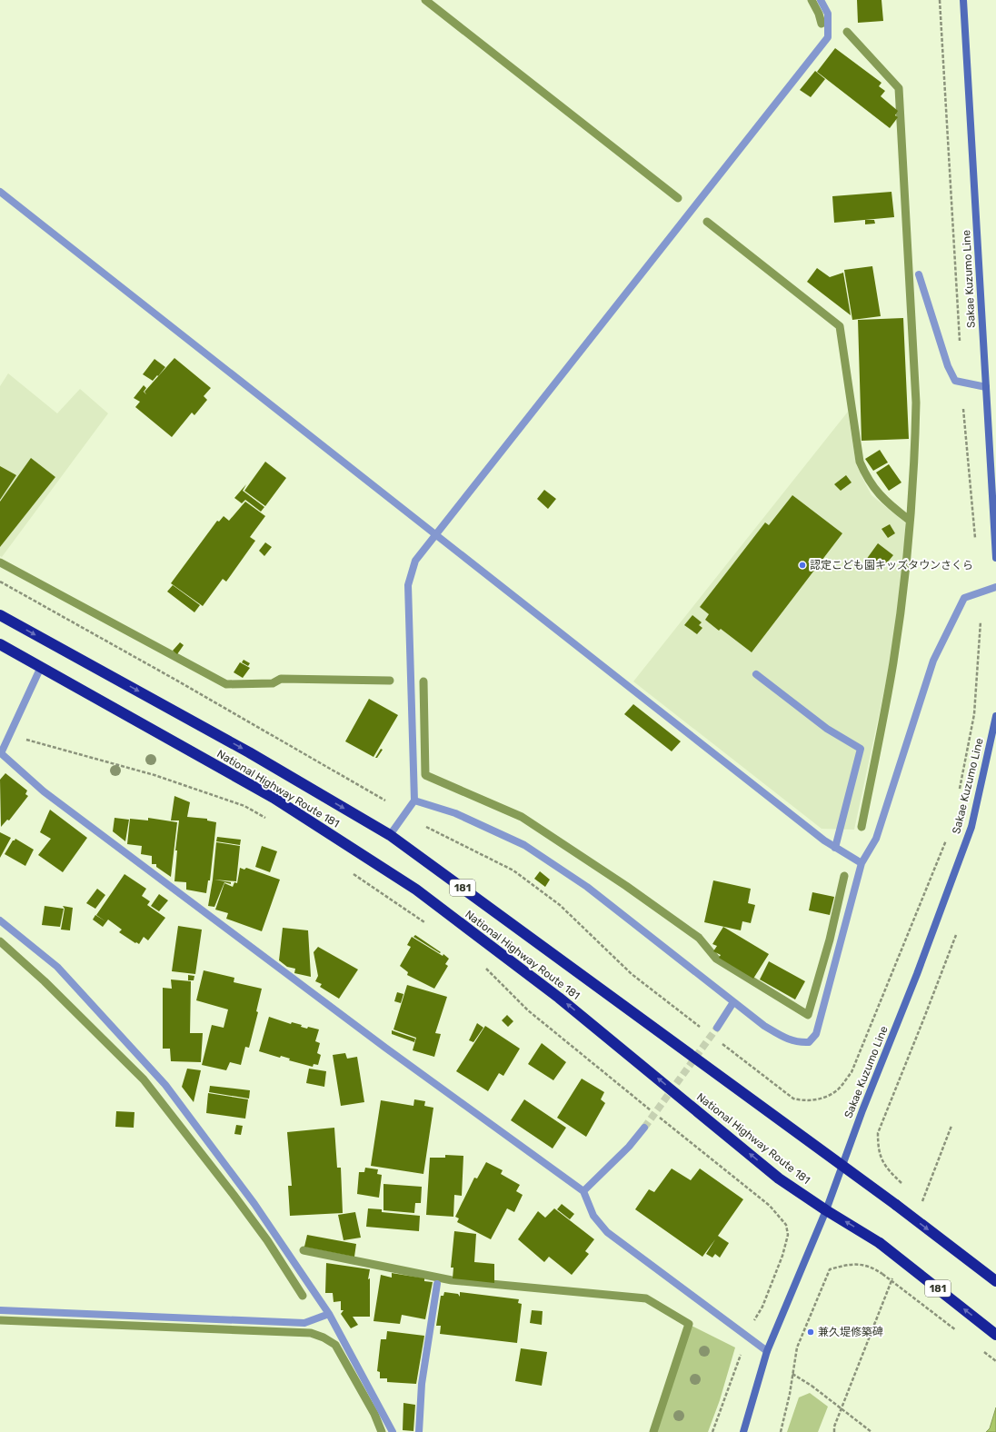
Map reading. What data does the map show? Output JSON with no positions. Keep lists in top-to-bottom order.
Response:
{
  "streets": {
    "highway": ["National Highway Route 181", "181"],
    "main road": ["Sakae Kuzumo Line"]
  },
  "crossings": [
    ["Sakae Kuzumo Line", "National Highway Route 181"]
  ],
  "places": ["認定こども園キッズタウンさくら", "兼久堤修築碑"]
}
